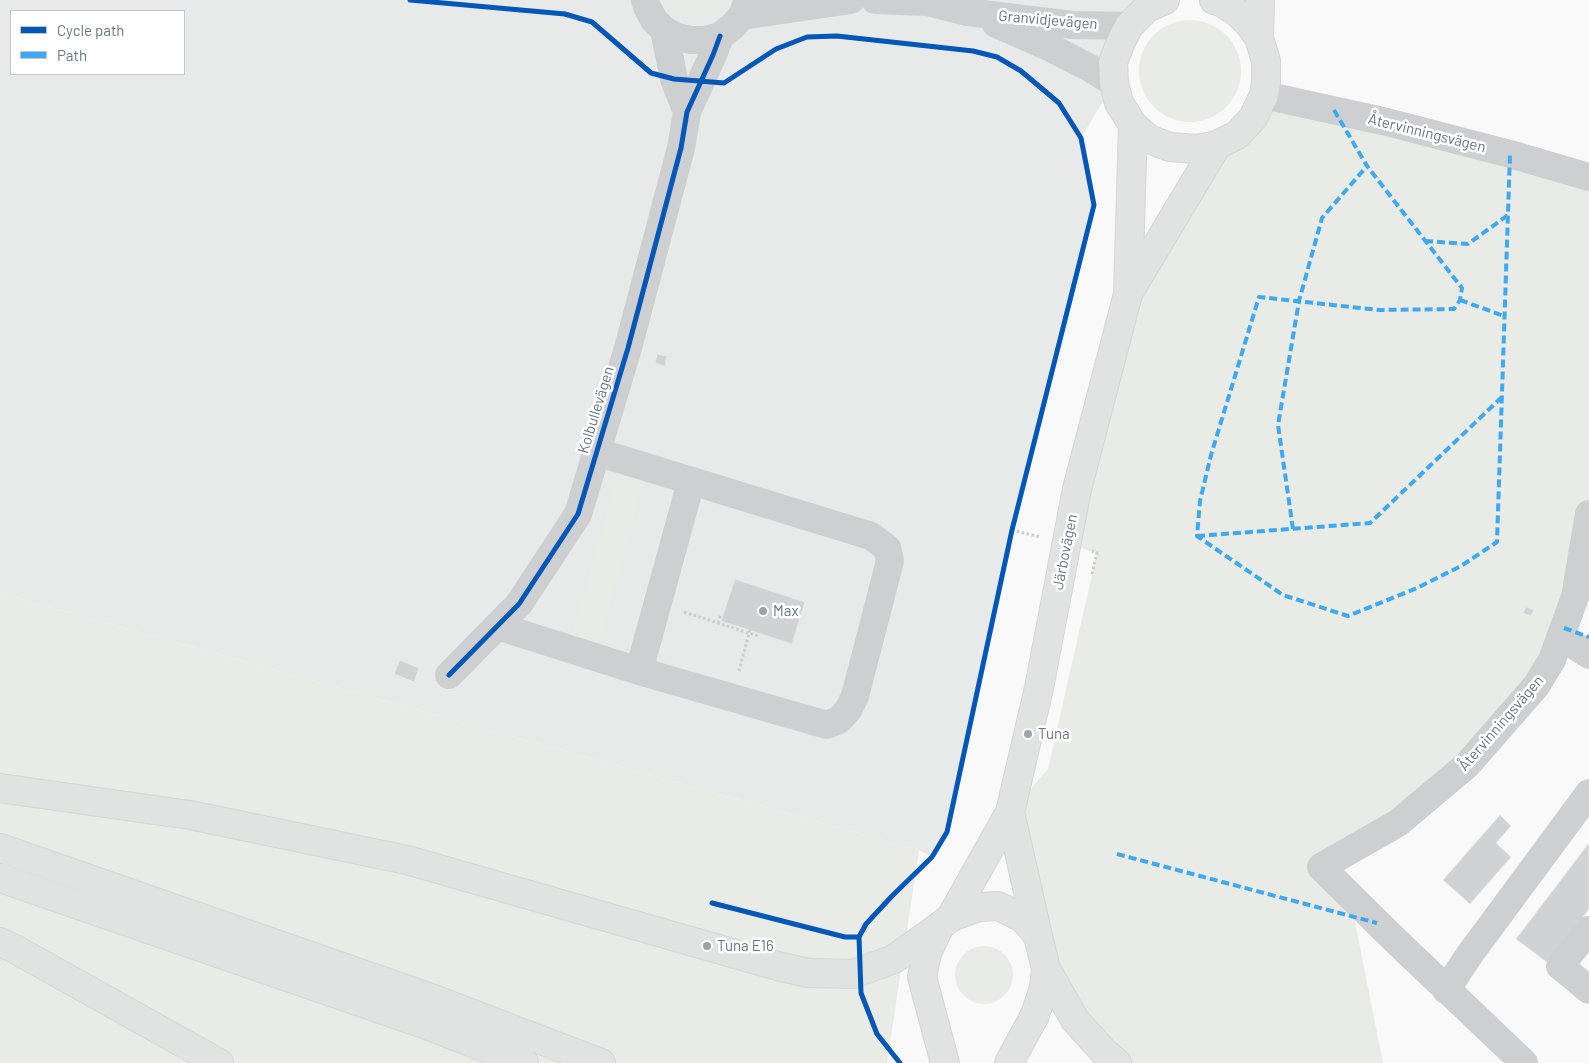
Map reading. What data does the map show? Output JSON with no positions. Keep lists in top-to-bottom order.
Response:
{
  "streets": {
    "main road": ["Järbovägen"],
    "street": ["Granvidjevägen", "Återvinningsvägen", "Kolbullevägen"]
  },
  "places": ["Max", "Tuna", "Tuna E16"],
  "legend": ["Cycle path", "Path"]
}
